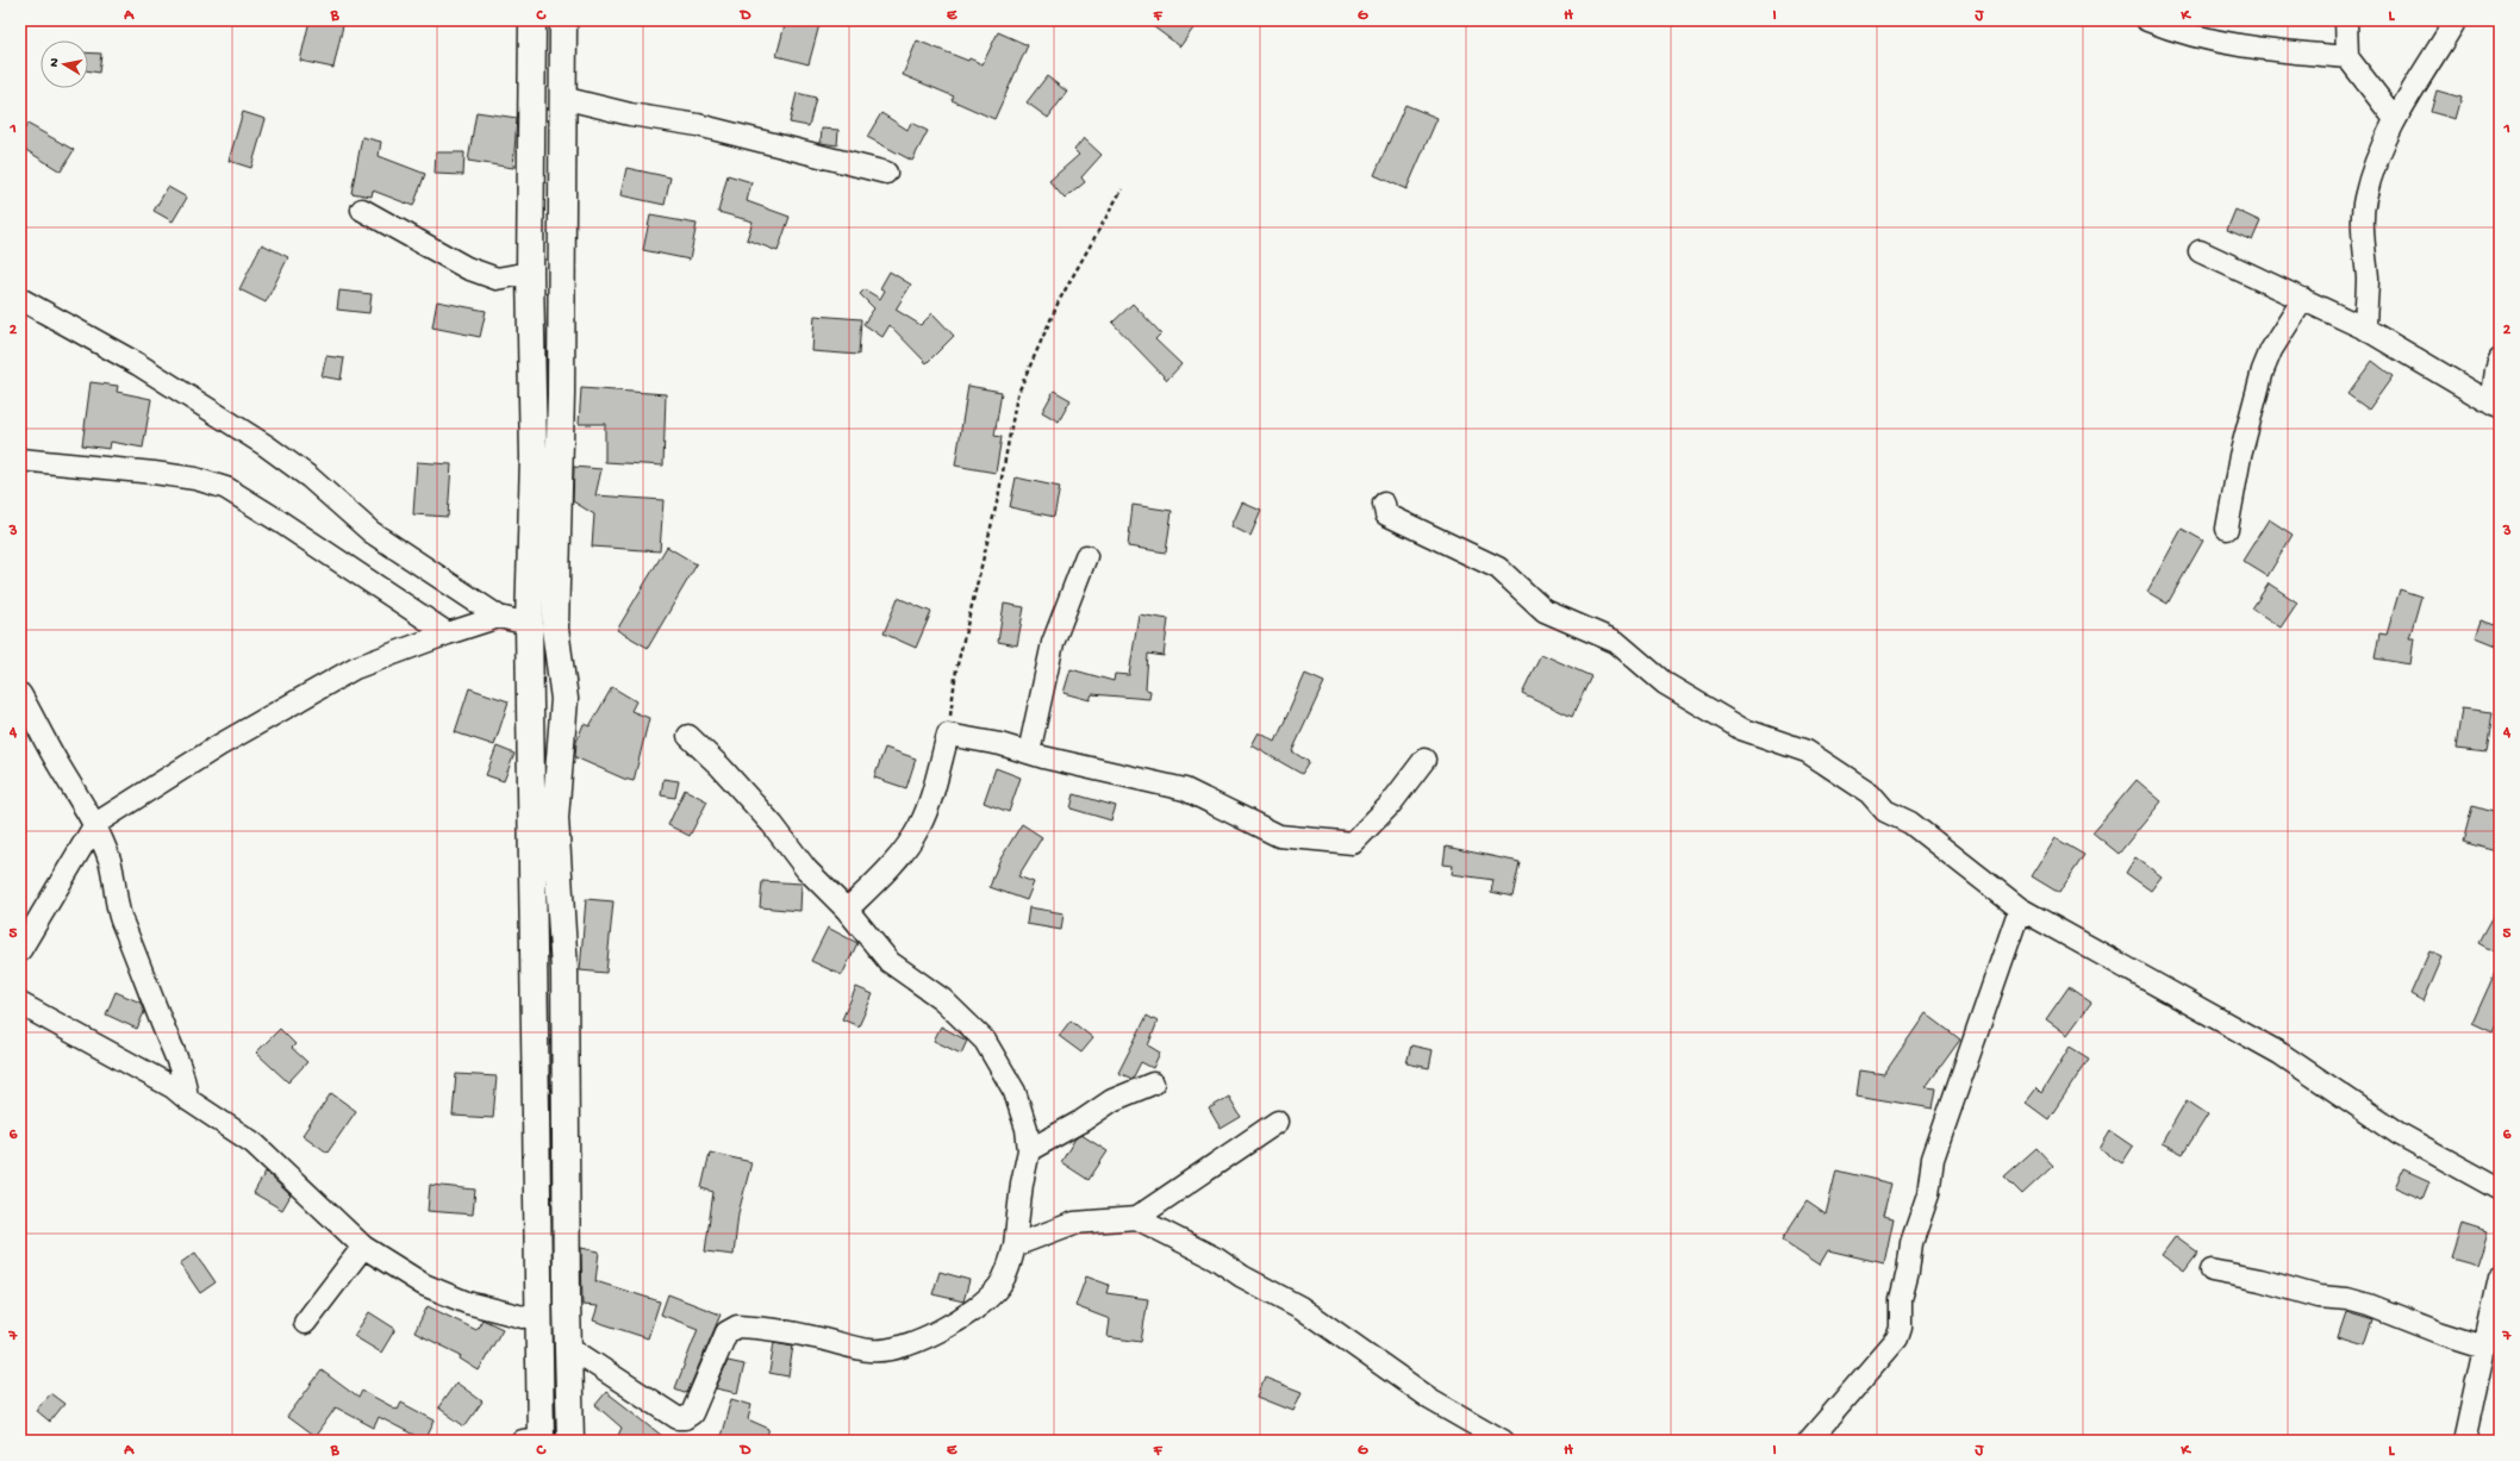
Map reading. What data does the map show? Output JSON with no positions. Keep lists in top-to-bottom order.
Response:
{
  "north": "left",
  "grid": {
    "columns": [
      "A",
      "B",
      "C",
      "D",
      "E",
      "F",
      "G",
      "H",
      "I",
      "J",
      "K",
      "L"
    ],
    "rows": [
      "1",
      "2",
      "3",
      "4",
      "5",
      "6",
      "7"
    ]
  }
}
